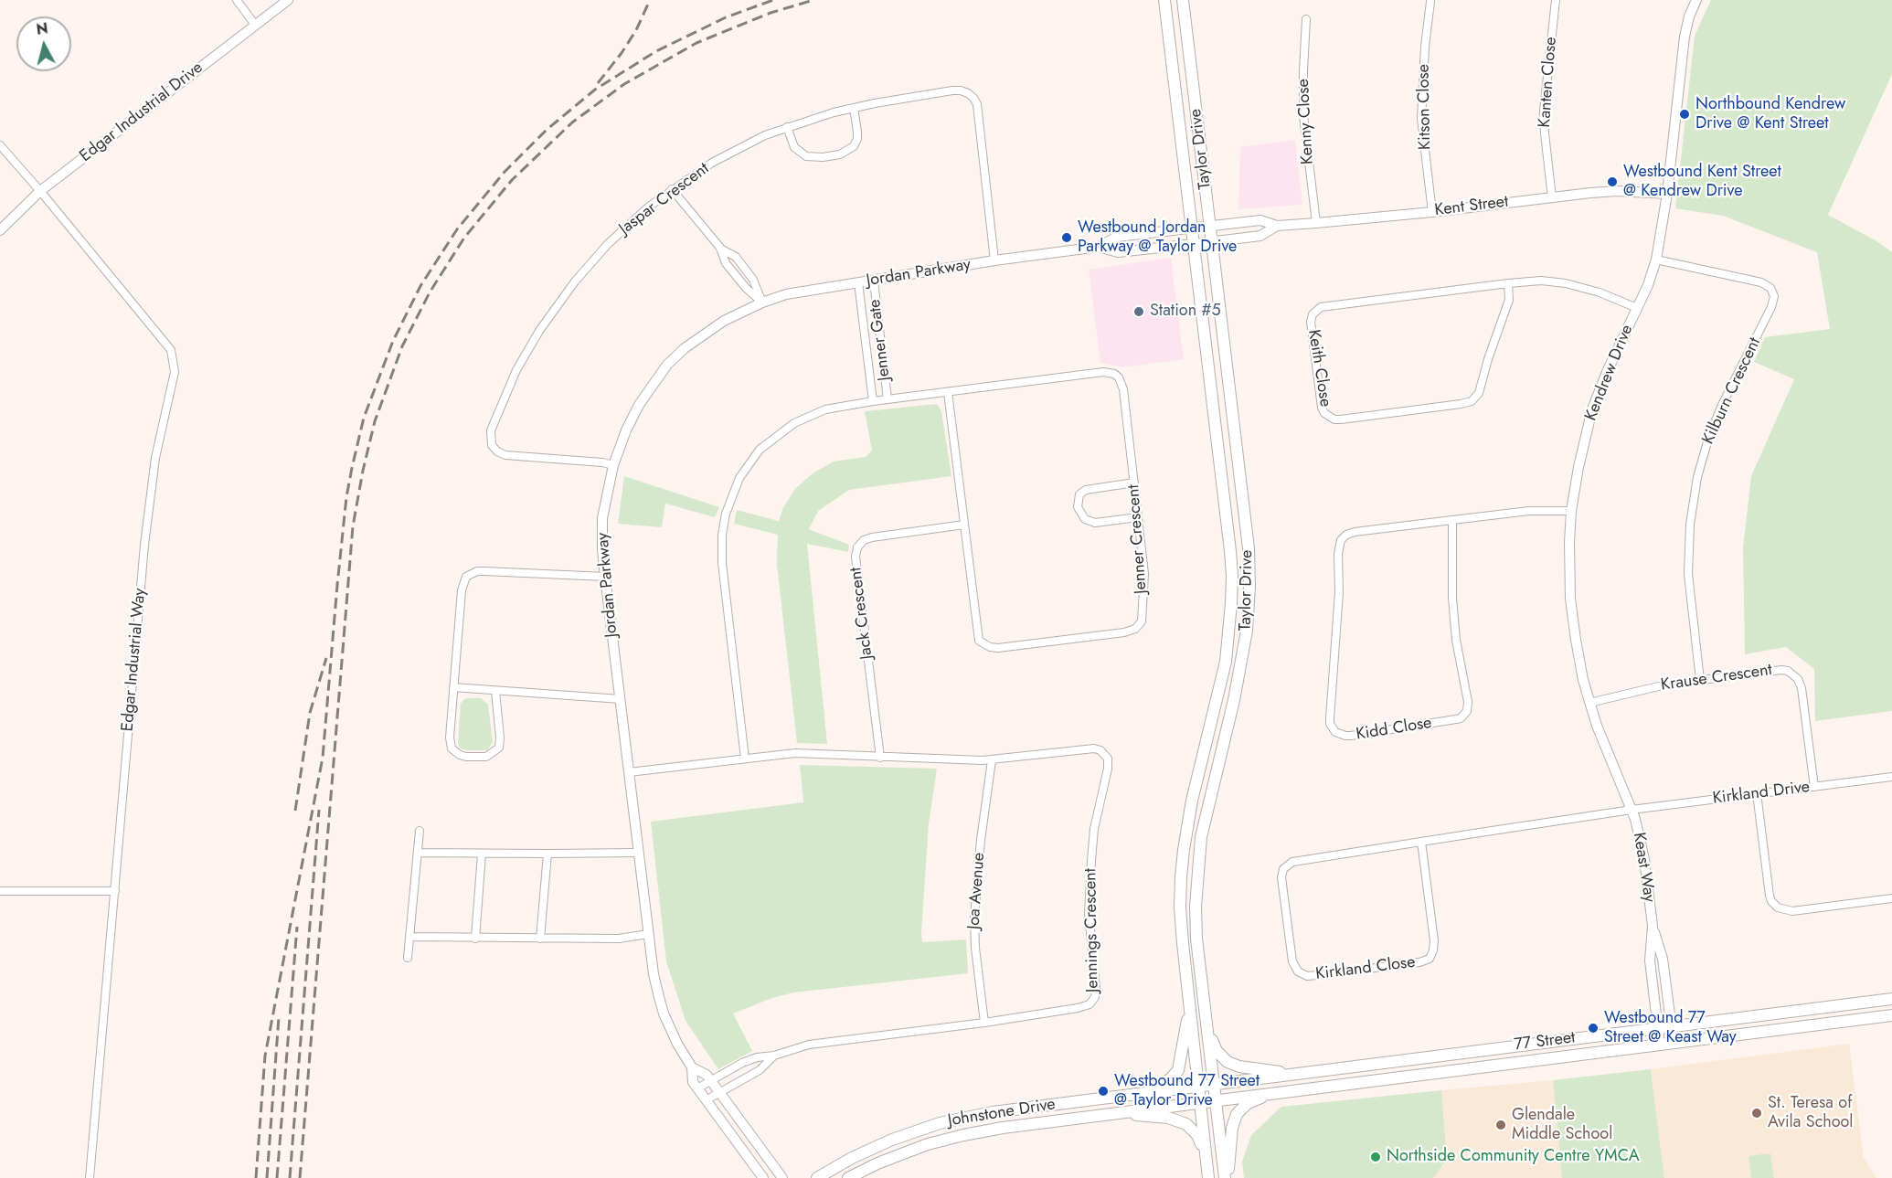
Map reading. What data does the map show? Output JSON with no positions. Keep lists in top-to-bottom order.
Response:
{
  "streets": {
    "main road": ["Taylor Drive", "77 Street", "Johnstone Drive"],
    "street": [
      "Kanten Close",
      "Kitson Close",
      "Edgar Industrial Drive",
      "Kenny Close",
      "Jaspar Crescent",
      "Kent Street",
      "Jordan Parkway",
      "Jenner Gate",
      "Keith Close",
      "Kendrew Drive",
      "Kilburn Crescent",
      "Jenner Crescent",
      "Jack Crescent",
      "Edgar Industrial Way",
      "Krause Crescent",
      "Kidd Close",
      "Kirkland Drive",
      "Keast Way",
      "Joa Avenue",
      "Jennings Crescent",
      "Kirkland Close"
    ]
  },
  "crossings": [
    ["Kanten Close", "Kent Street"],
    ["Kitson Close", "Kent Street"],
    ["Edgar Industrial Drive", "Edgar Industrial Way"],
    ["Kenny Close", "Kent Street"],
    ["Taylor Drive", "Kent Street"],
    ["Taylor Drive", "Jordan Parkway"],
    ["Taylor Drive", "77 Street"],
    ["Taylor Drive", "Johnstone Drive"],
    ["Jaspar Crescent", "Jordan Parkway"],
    ["Kent Street", "Jordan Parkway"],
    ["Kent Street", "Kendrew Drive"],
    ["Jordan Parkway", "Jenner Gate"],
    ["Jordan Parkway", "Jennings Crescent"],
    ["Jenner Gate", "Jenner Crescent"],
    ["Keith Close", "Kendrew Drive"],
    ["Kendrew Drive", "Kilburn Crescent"],
    ["Kendrew Drive", "Krause Crescent"],
    ["Kendrew Drive", "Kidd Close"],
    ["Kendrew Drive", "Kirkland Drive"],
    ["Kendrew Drive", "Keast Way"],
    ["Kendrew Drive", "Kirkland Close"],
    ["Kilburn Crescent", "Krause Crescent"],
    ["Jenner Crescent", "Jack Crescent"],
    ["Jenner Crescent", "Jennings Crescent"],
    ["Jack Crescent", "Jennings Crescent"],
    ["Krause Crescent", "Kirkland Drive"],
    ["Kirkland Drive", "Keast Way"],
    ["Kirkland Drive", "Kirkland Close"],
    ["Keast Way", "Kirkland Close"],
    ["Keast Way", "77 Street"],
    ["Joa Avenue", "Jennings Crescent"],
    ["77 Street", "Johnstone Drive"]
  ],
  "places": [
    "Northbound Kendrew Drive @ Kent Street",
    "Westbound Kent Street @ Kendrew Drive",
    "Westbound Jordan Parkway @ Taylor Drive",
    "Station #5",
    "Westbound 77 Street @ Keast Way",
    "Westbound 77 Street @ Taylor Drive",
    "St. Teresa of Avila School",
    "Glendale Middle School",
    "Northside Community Centre YMCA"
  ],
  "north": "top"
}
